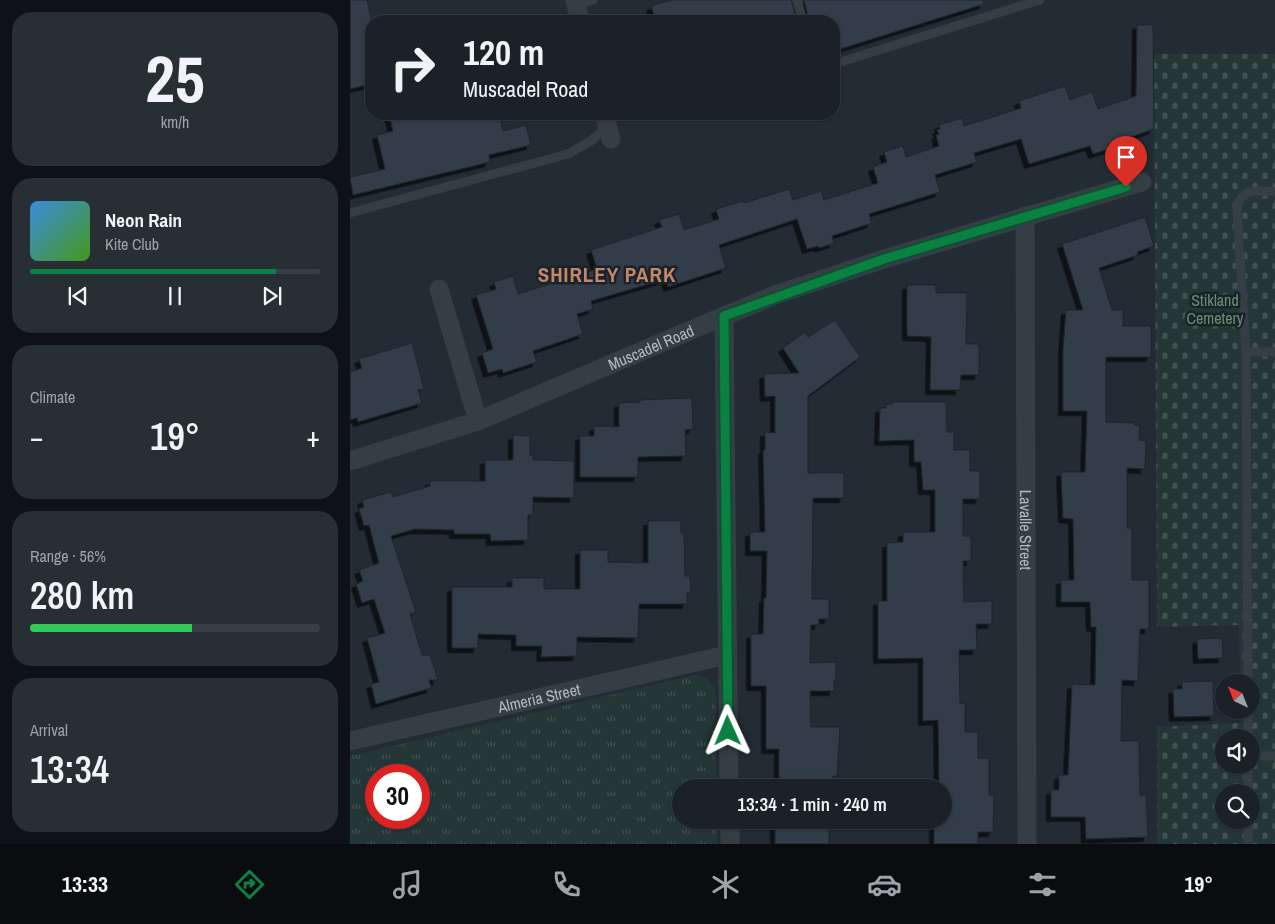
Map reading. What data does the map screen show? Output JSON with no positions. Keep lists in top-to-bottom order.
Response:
{
  "streets": {
    "street": ["Muscadel Road", "Lavalle Street", "Almeria Street"]
  },
  "crossings": [
    ["Muscadel Road", "Lavalle Street"]
  ],
  "districts": ["SHIRLEY PARK"],
  "parks": ["Stikland Cemetery"],
  "north": "top left",
  "page": {
    "tile": [
      ["25", "km/h"],
      "Climate",
      ["Range · 56%", "280 km"],
      ["Arrival", "13:34"]
    ],
    "turn": ["120 m", "Muscadel Road"],
    "song": ["Neon Rain", "Kite Club"],
    "heat": ["−", "19°", "+"],
    "limit": "30",
    "trip": "13:34 · 1 min · 240 m",
    "tabs": ["13:33", "19°"]
  }
}
